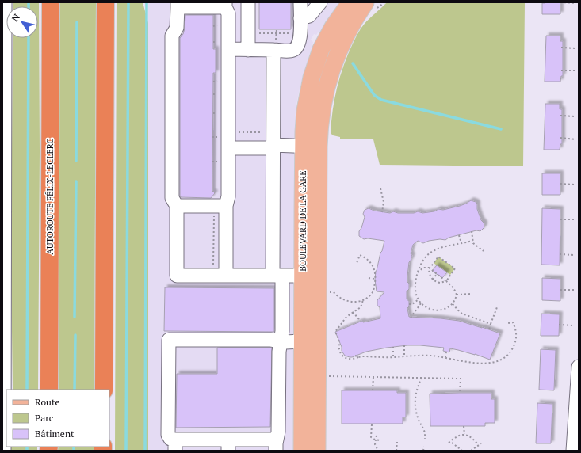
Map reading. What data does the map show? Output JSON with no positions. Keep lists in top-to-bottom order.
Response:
{
  "streets": {
    "highway": ["AUTOROUTE FÉLIX-LECLERC"],
    "main road": ["BOULEVARD DE LA GARE"]
  },
  "legend": ["Route", "Parc", "Bâtiment"],
  "north": "top left"
}
